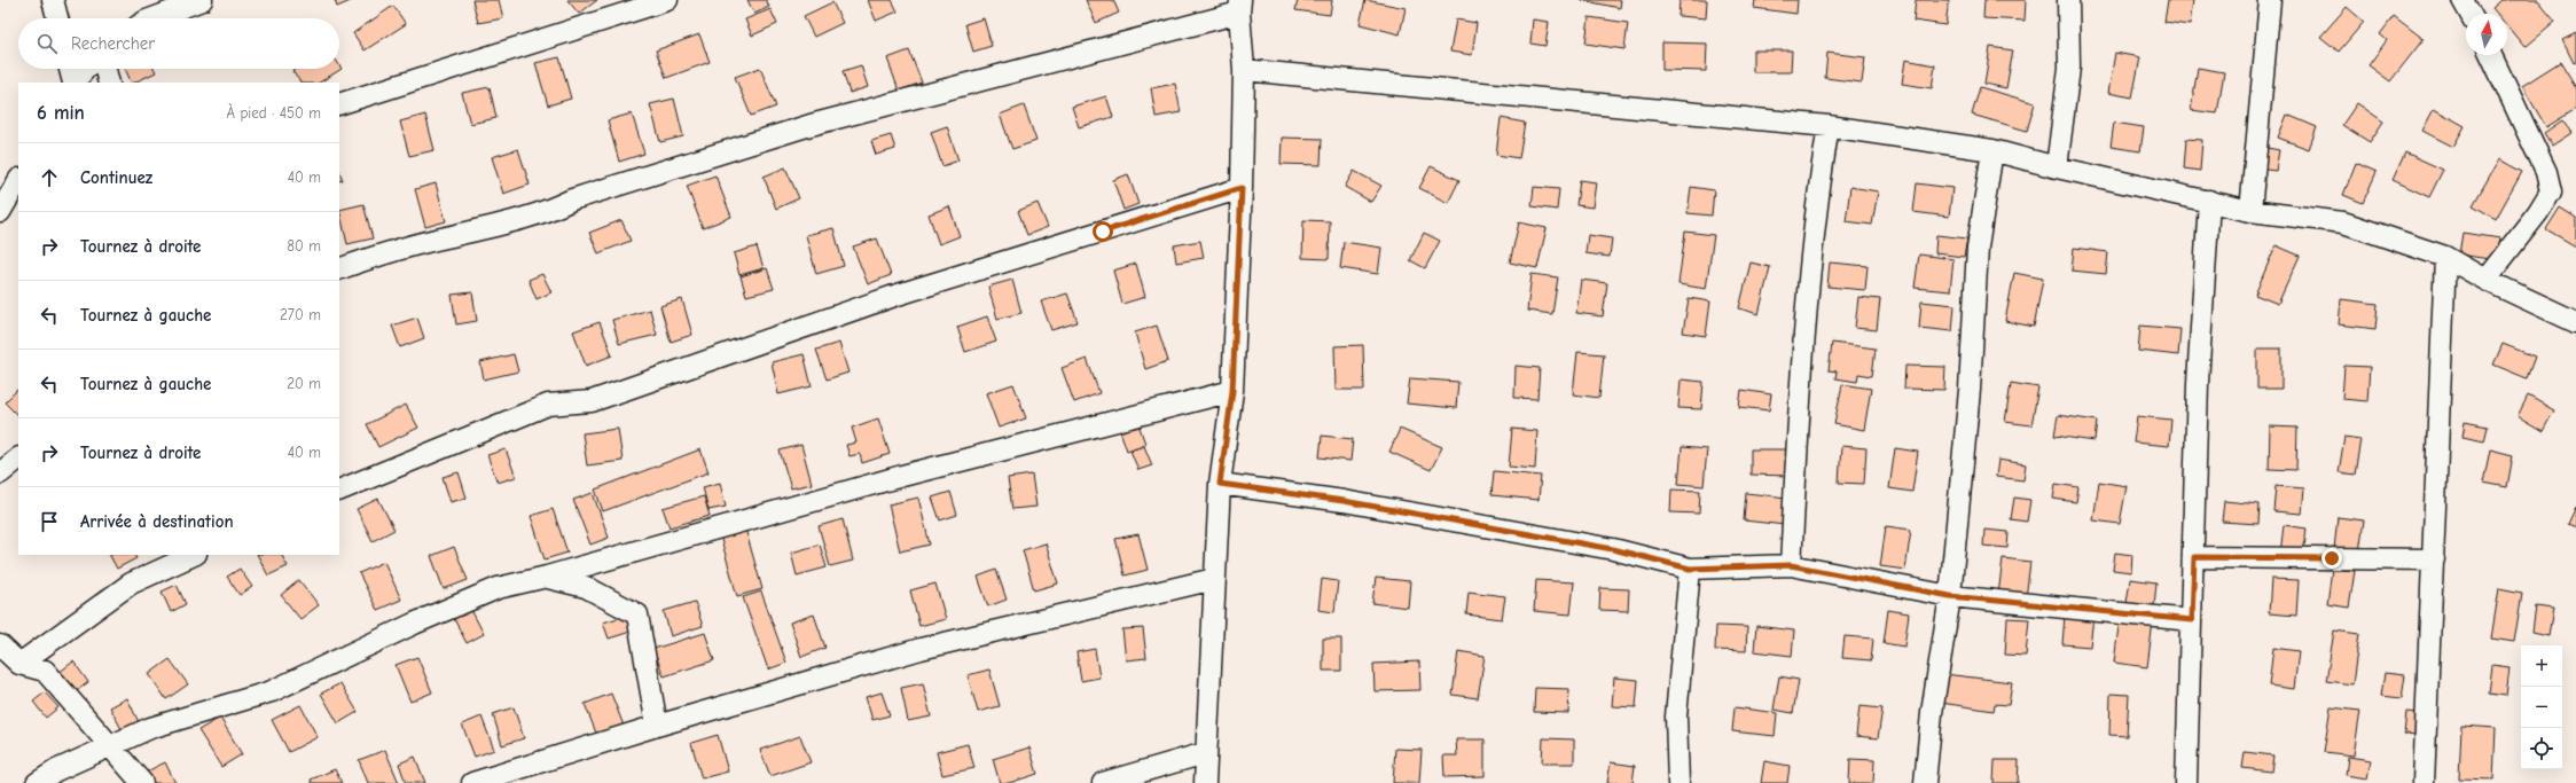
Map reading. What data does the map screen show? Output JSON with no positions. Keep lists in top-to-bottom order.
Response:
{
  "north": "top",
  "page": {
    "search": "Rechercher",
    "heading": ["6 min", "À pied · 450 m"],
    "list": [
      ["Continuez", "40 m"],
      ["Tournez à droite", "80 m"],
      ["Tournez à gauche", "270 m"],
      ["Tournez à gauche", "20 m"],
      ["Tournez à droite", "40 m"],
      "Arrivée à destination"
    ],
    "map_buttons": ["+", "−"]
  }
}
